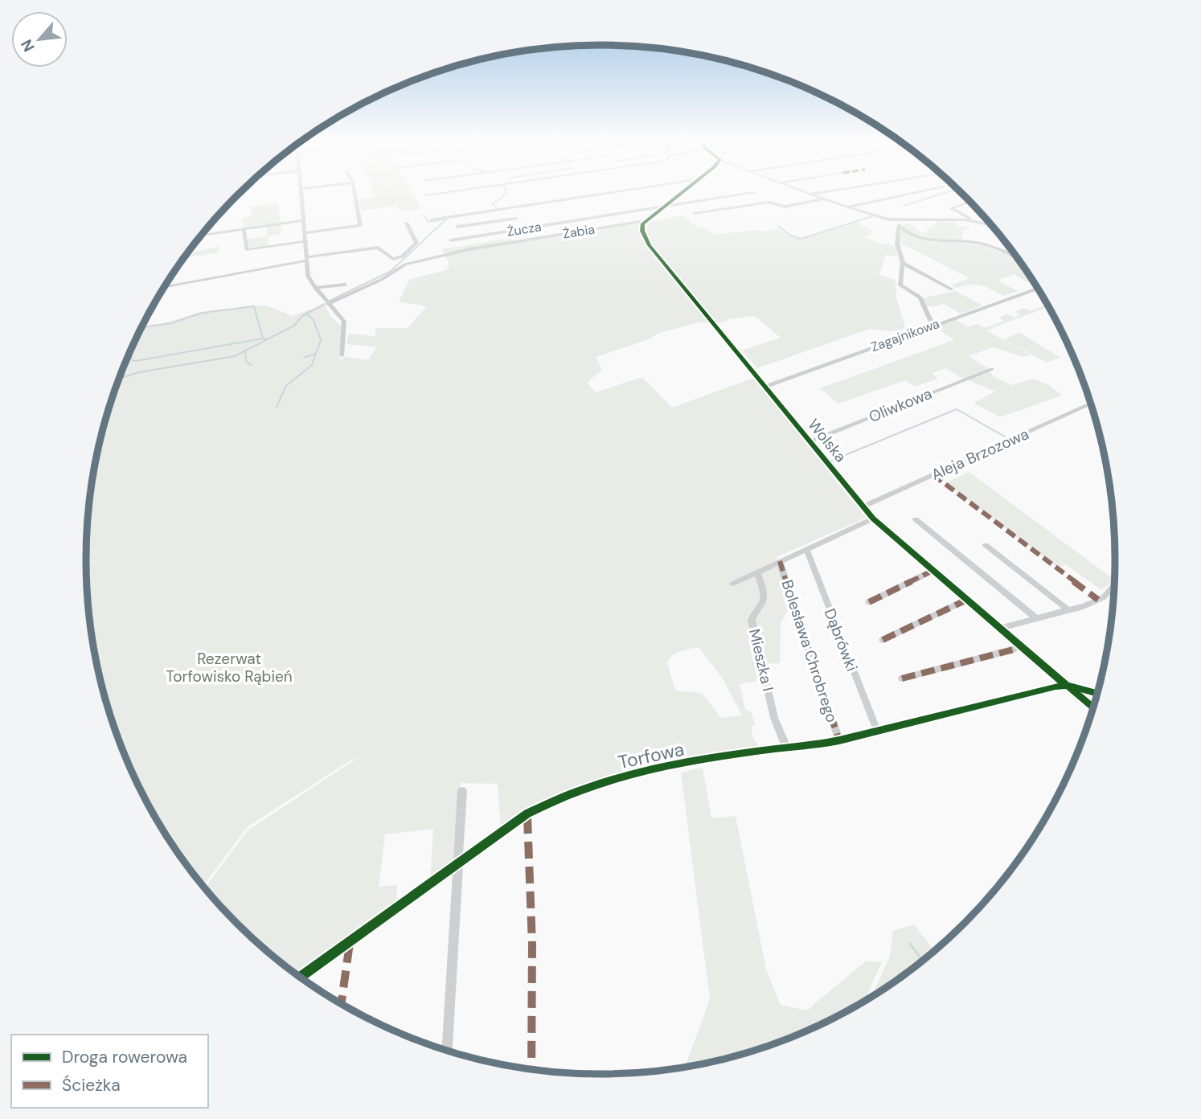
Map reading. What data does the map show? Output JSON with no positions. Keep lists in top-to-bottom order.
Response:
{
  "streets": {
    "street": [
      "Żucza",
      "Żabia",
      "Zagajnikowa",
      "Oliwkowa",
      "Wolska",
      "Aleja Brzozowa",
      "Dąbrówki",
      "Bolesława Chrobrego",
      "Mieszka I",
      "Torfowa"
    ]
  },
  "crossings": [
    ["Żabia", "Wolska"],
    ["Zagajnikowa", "Wolska"],
    ["Oliwkowa", "Wolska"],
    ["Wolska", "Aleja Brzozowa"],
    ["Wolska", "Torfowa"],
    ["Dąbrówki", "Torfowa"],
    ["Bolesława Chrobrego", "Torfowa"],
    ["Mieszka I", "Torfowa"]
  ],
  "parks": ["Rezerwat Torfowisko Rąbień"],
  "legend": ["Droga rowerowa", "Ścieżka"],
  "north": "bottom left"
}
